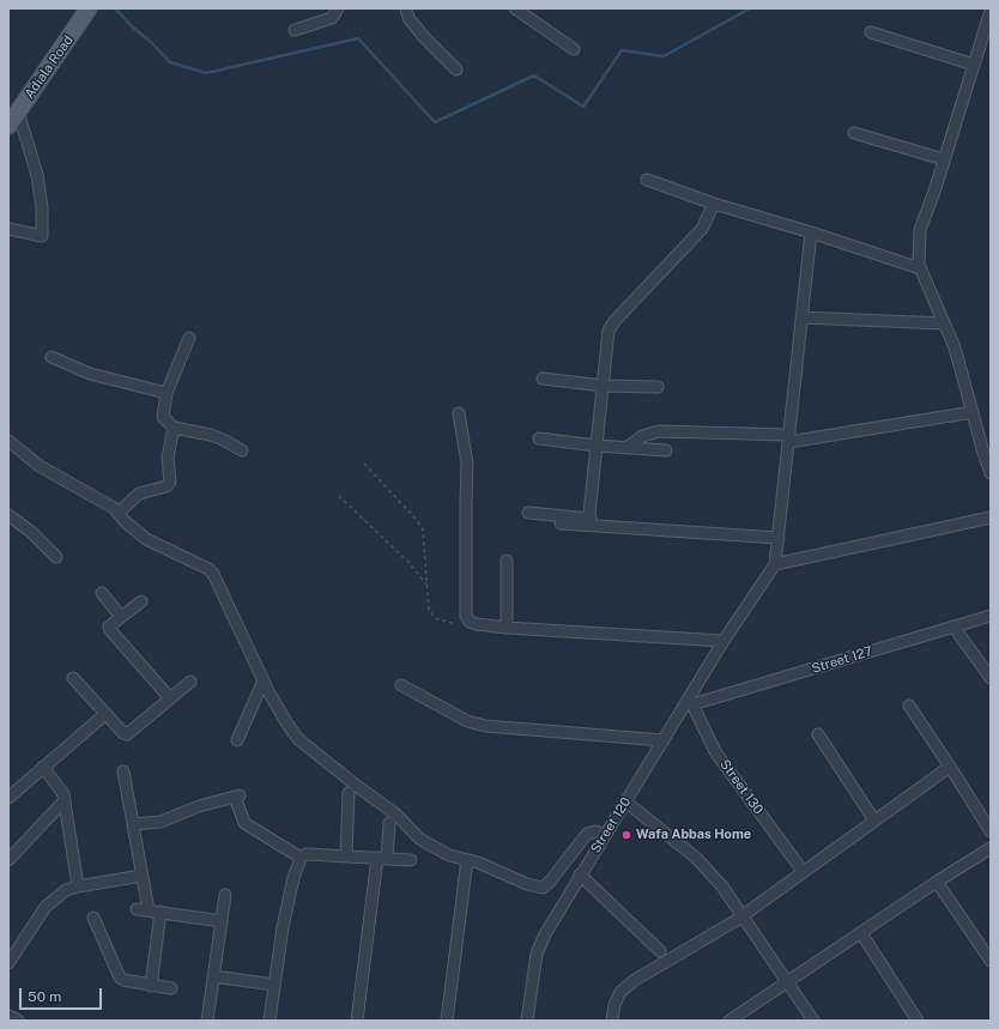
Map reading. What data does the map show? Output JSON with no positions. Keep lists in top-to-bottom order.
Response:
{
  "streets": {
    "main road": ["Adiala Road"],
    "street": ["Street 127", "Street 130", "Street 120"]
  },
  "crossings": [
    ["Street 127", "Street 130"],
    ["Street 127", "Street 120"],
    ["Street 130", "Street 120"]
  ],
  "places": ["Wafa Abbas Home"],
  "scale_bar": "50 m"
}
